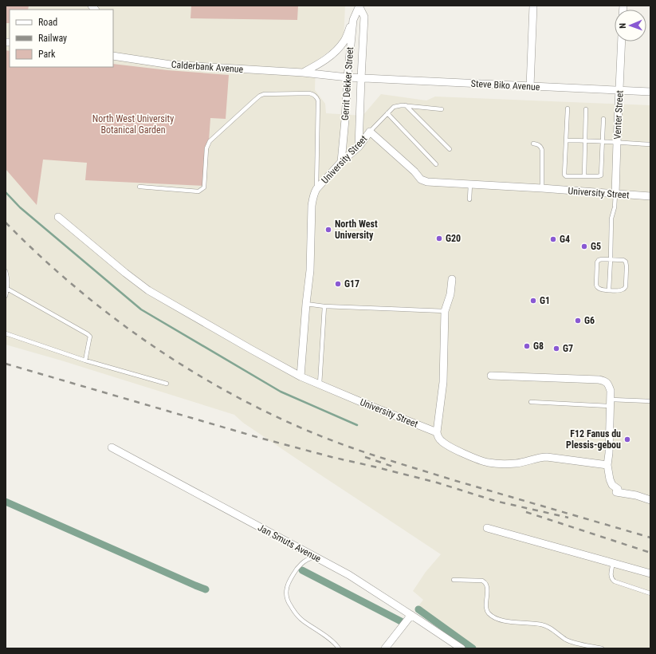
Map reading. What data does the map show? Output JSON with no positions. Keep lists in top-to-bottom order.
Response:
{
  "streets": {
    "street": [
      "Calderbank Avenue",
      "Gerrit Dekker Street",
      "Steve Biko Avenue",
      "Venter Street",
      "University Street",
      "Jan Smuts Avenue"
    ]
  },
  "crossings": [
    ["Calderbank Avenue", "Gerrit Dekker Street"],
    ["Calderbank Avenue", "Steve Biko Avenue"],
    ["Gerrit Dekker Street", "Steve Biko Avenue"],
    ["Gerrit Dekker Street", "University Street"],
    ["Steve Biko Avenue", "Venter Street"],
    ["Venter Street", "University Street"]
  ],
  "parks": ["North West University Botanical Garden"],
  "places": [
    "North West University",
    "G20",
    "G4",
    "G5",
    "G17",
    "G1",
    "G6",
    "G8",
    "G7",
    "F12 Fanus du Plessis-gebou"
  ],
  "legend": ["Road", "Railway", "Park"],
  "north": "left"
}
